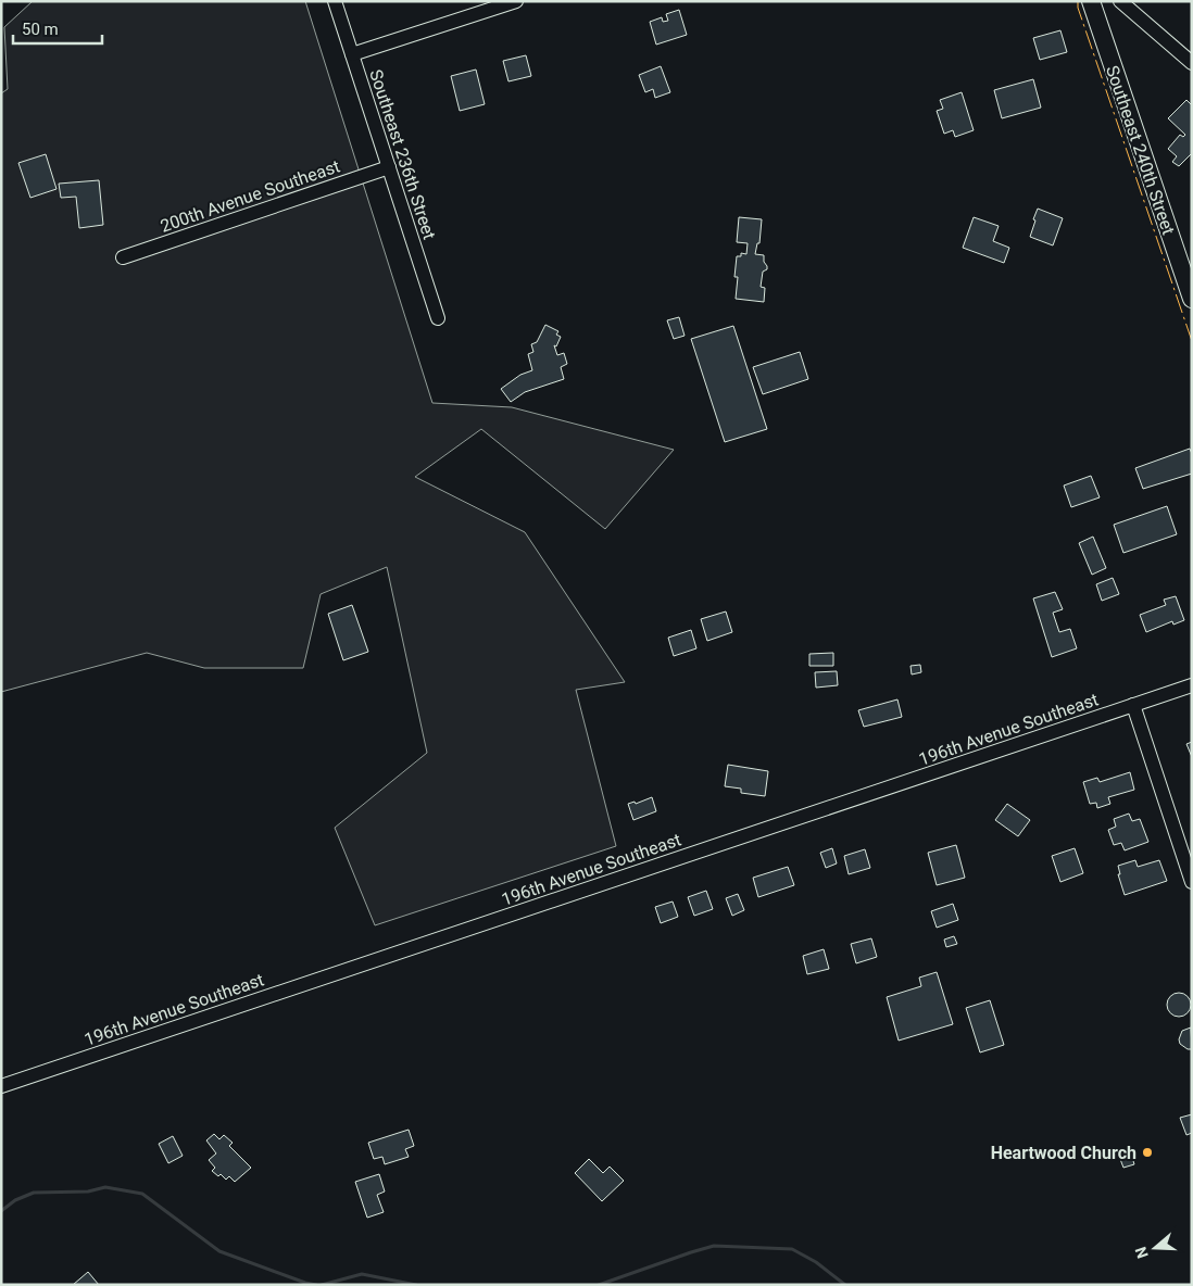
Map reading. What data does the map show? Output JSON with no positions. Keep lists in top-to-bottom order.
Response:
{
  "streets": {
    "main road": ["Southeast 240th Street"],
    "street": ["Southeast 236th Street", "200th Avenue Southeast", "196th Avenue Southeast"]
  },
  "crossings": [
    ["Southeast 236th Street", "200th Avenue Southeast"]
  ],
  "places": ["Heartwood Church"],
  "scale_bar": "50 m",
  "north": "left"
}
